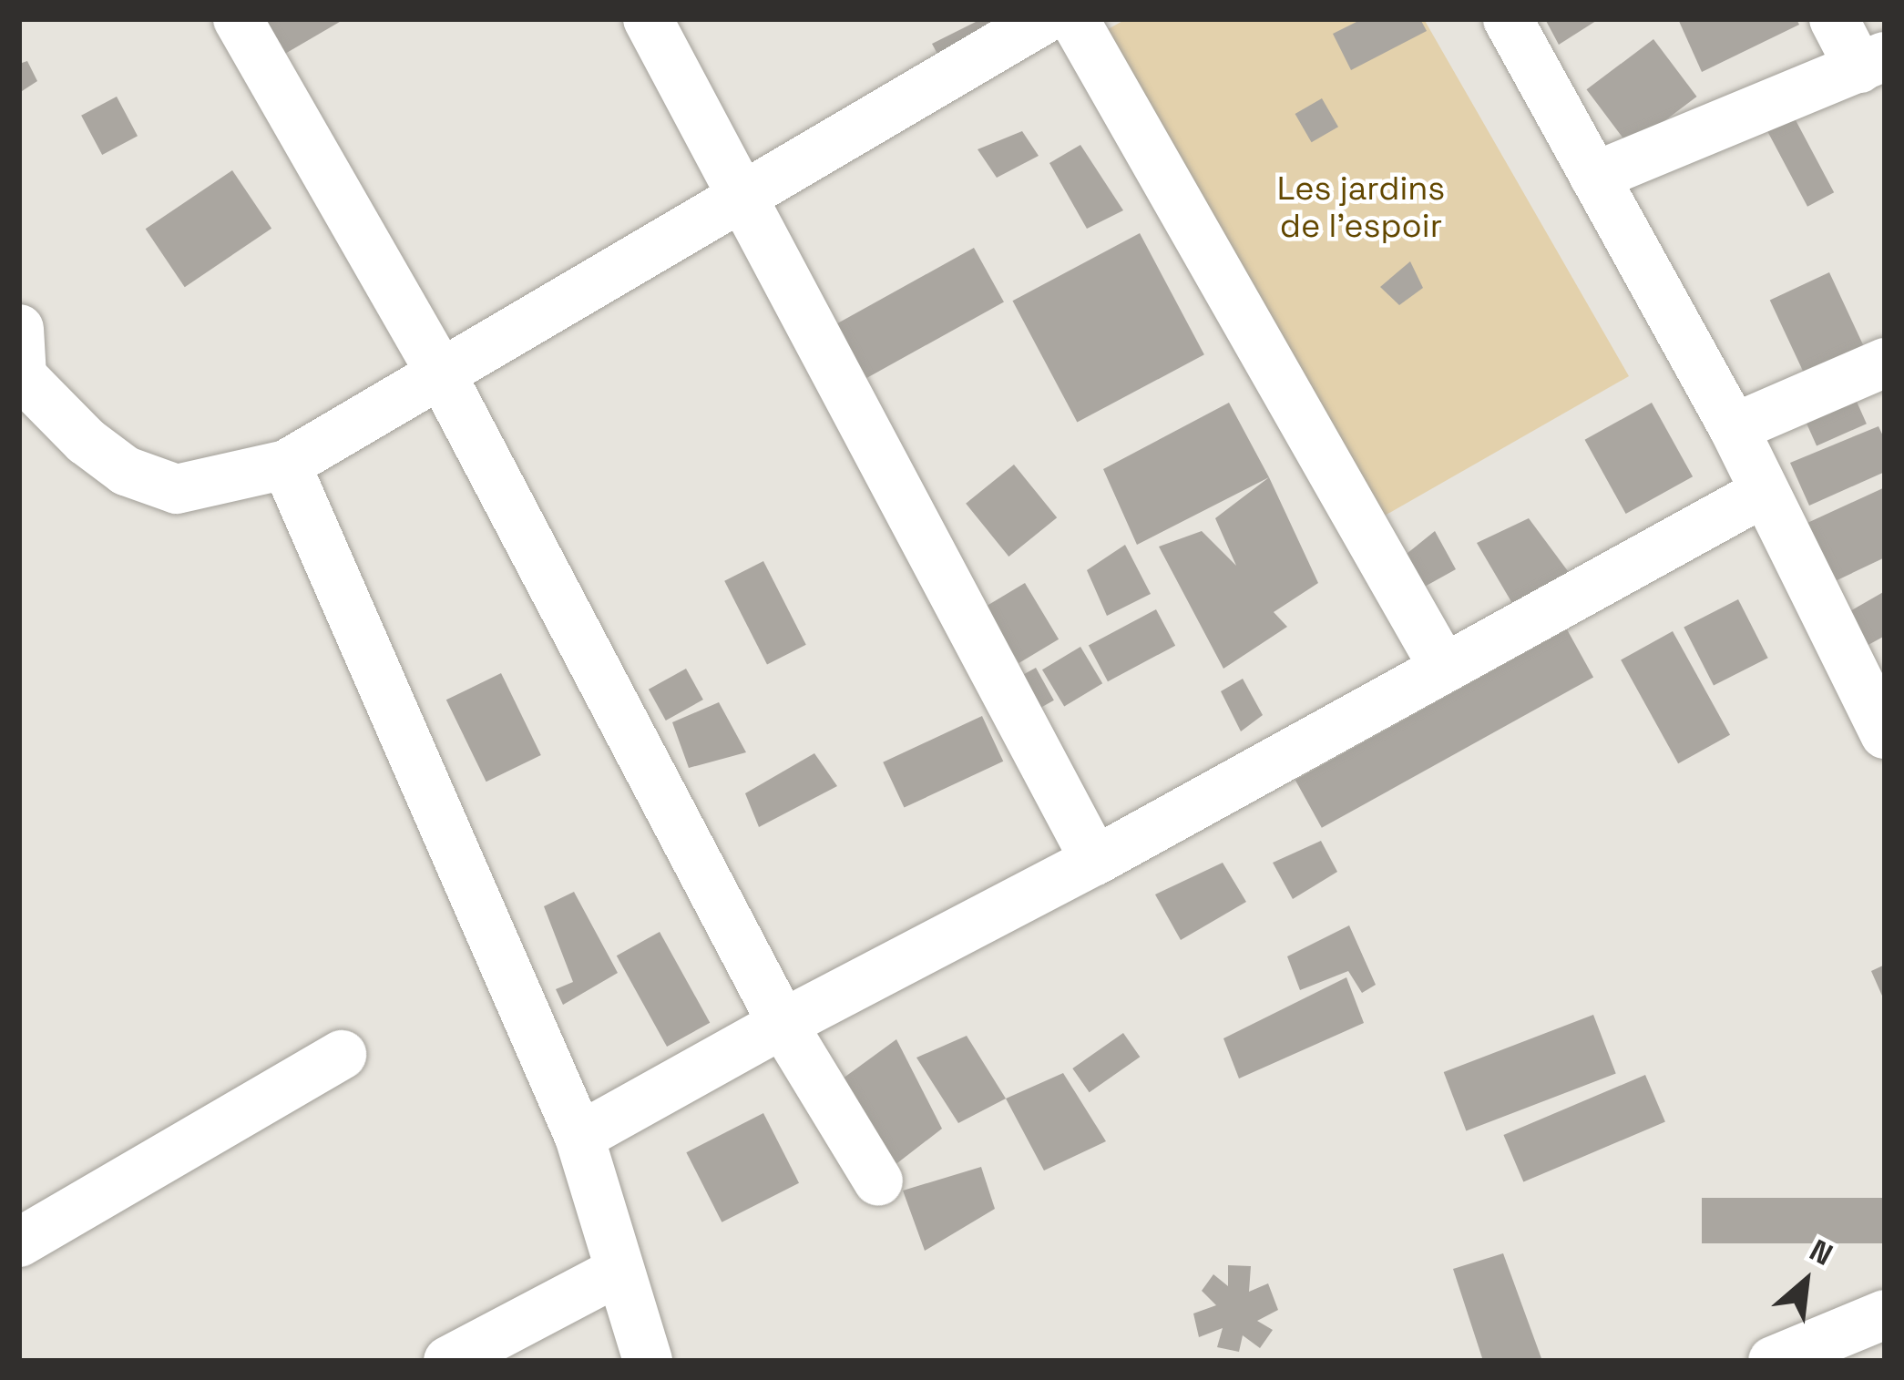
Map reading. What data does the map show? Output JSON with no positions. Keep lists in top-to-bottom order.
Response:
{
  "parks": ["Les jardins de l'espoir"],
  "north": "top right"
}
